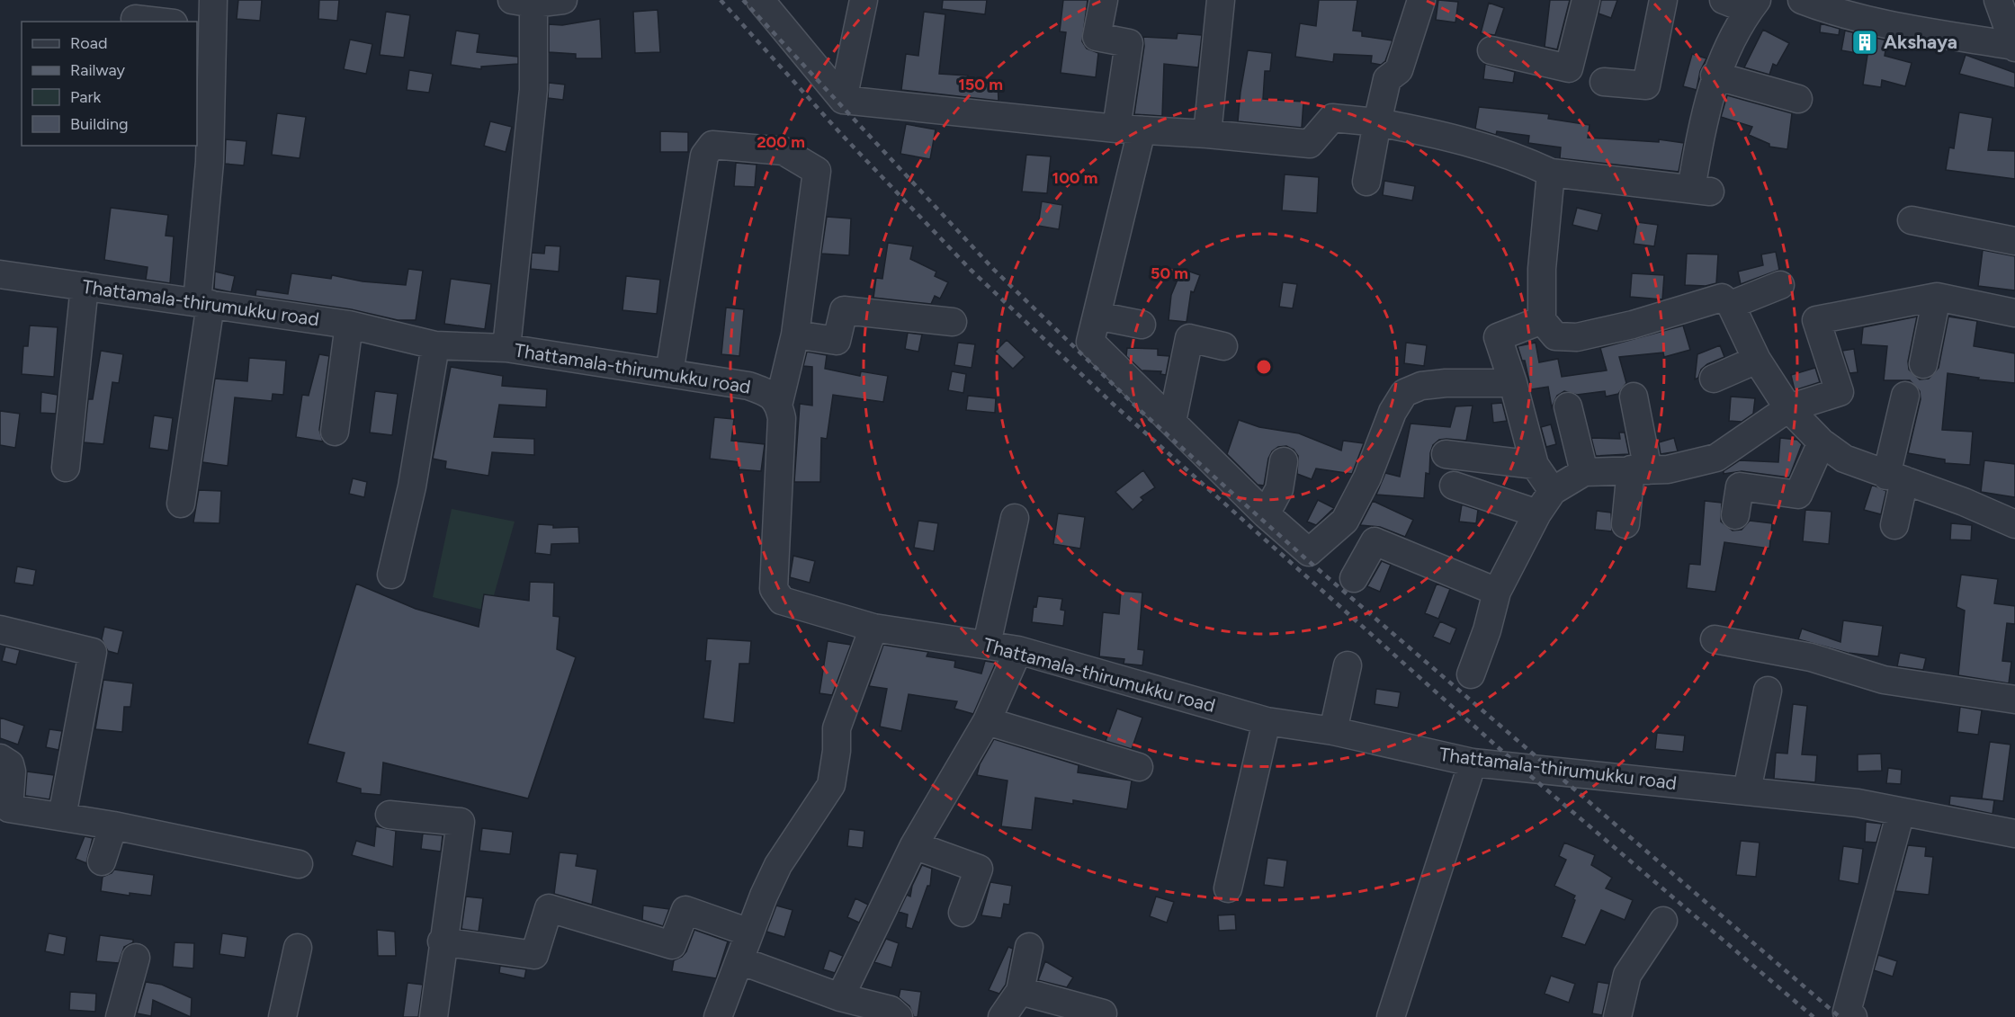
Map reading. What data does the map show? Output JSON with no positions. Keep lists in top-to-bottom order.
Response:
{
  "streets": {
    "street": ["Thattamala-thirumukku road"]
  },
  "places": {
    "building": ["Akshaya"]
  },
  "legend": [
    "Road",
    "Railway",
    "Park",
    "Building"
  ],
  "rings": [
    "150 m",
    "200 m",
    "100 m",
    "50 m"
  ]
}
